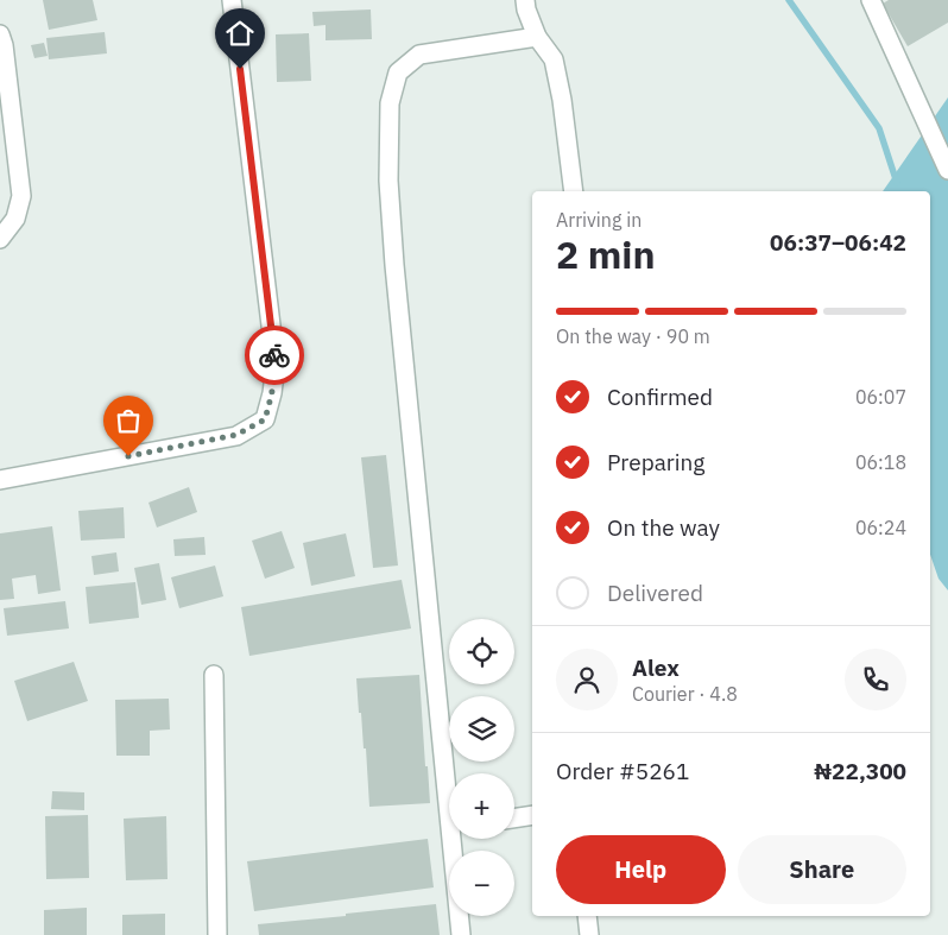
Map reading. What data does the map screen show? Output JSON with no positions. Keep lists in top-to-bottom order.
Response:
{
  "page": {
    "heading": ["2 min", "Arriving in", "06:37–06:42"],
    "panel": [
      "Alex",
      "Courier · 4.8",
      "Order #5261",
      "₦22,300"
    ],
    "bar": "On the way · 90 m",
    "list": [
      ["Confirmed", "06:07"],
      ["Preparing", "06:18"],
      ["On the way", "06:24"],
      "Delivered"
    ],
    "map_buttons": ["+", "−"],
    "buttons": ["Help", "Share"]
  }
}
